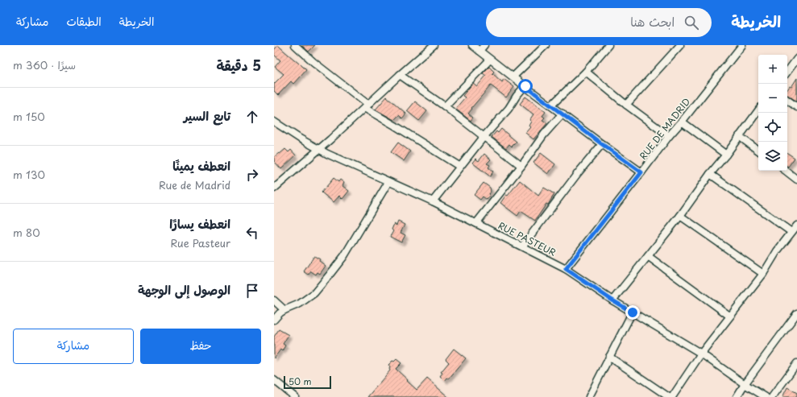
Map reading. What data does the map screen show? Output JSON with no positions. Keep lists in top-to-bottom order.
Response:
{
  "streets": {
    "street": ["RUE DE MADRID", "RUE PASTEUR"]
  },
  "crossings": [
    ["RUE DE MADRID", "RUE PASTEUR"]
  ],
  "scale_bar": "50 m",
  "page": {
    "header": "الخريطة",
    "search": "ابحث هنا",
    "nav": ["الخريطة", "الطبقات", "مشاركة"],
    "heading": ["5 دقيقة", "سيرًا · 360 m"],
    "map_buttons": ["+", "−"],
    "list": [
      ["تابع السير", "150 m"],
      ["انعطف يمينًا", "Rue de Madrid", "130 m"],
      ["انعطف يسارًا", "Rue Pasteur", "80 m"],
      "الوصول إلى الوجهة"
    ],
    "buttons": ["حفظ", "مشاركة"],
    "scale": "50 m"
  }
}
